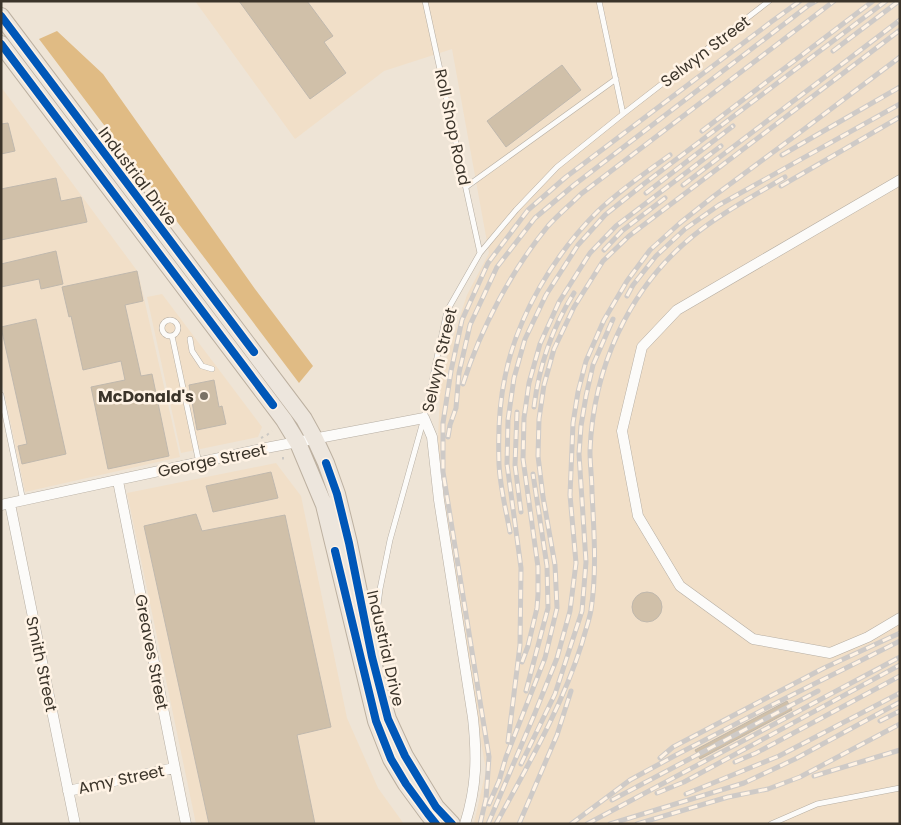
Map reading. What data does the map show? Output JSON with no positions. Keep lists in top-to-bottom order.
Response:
{
  "streets": {
    "highway": ["Industrial Drive"],
    "street": [
      "Selwyn Street",
      "George Street",
      "Greaves Street",
      "Smith Street",
      "Amy Street"
    ],
    "lane": ["Roll Shop Road"]
  },
  "crossings": [
    ["Selwyn Street", "Roll Shop Road"],
    ["Selwyn Street", "George Street"],
    ["Industrial Drive", "George Street"],
    ["George Street", "Greaves Street"],
    ["George Street", "Smith Street"],
    ["Greaves Street", "Amy Street"],
    ["Smith Street", "Amy Street"]
  ],
  "places": ["McDonald's"]
}
